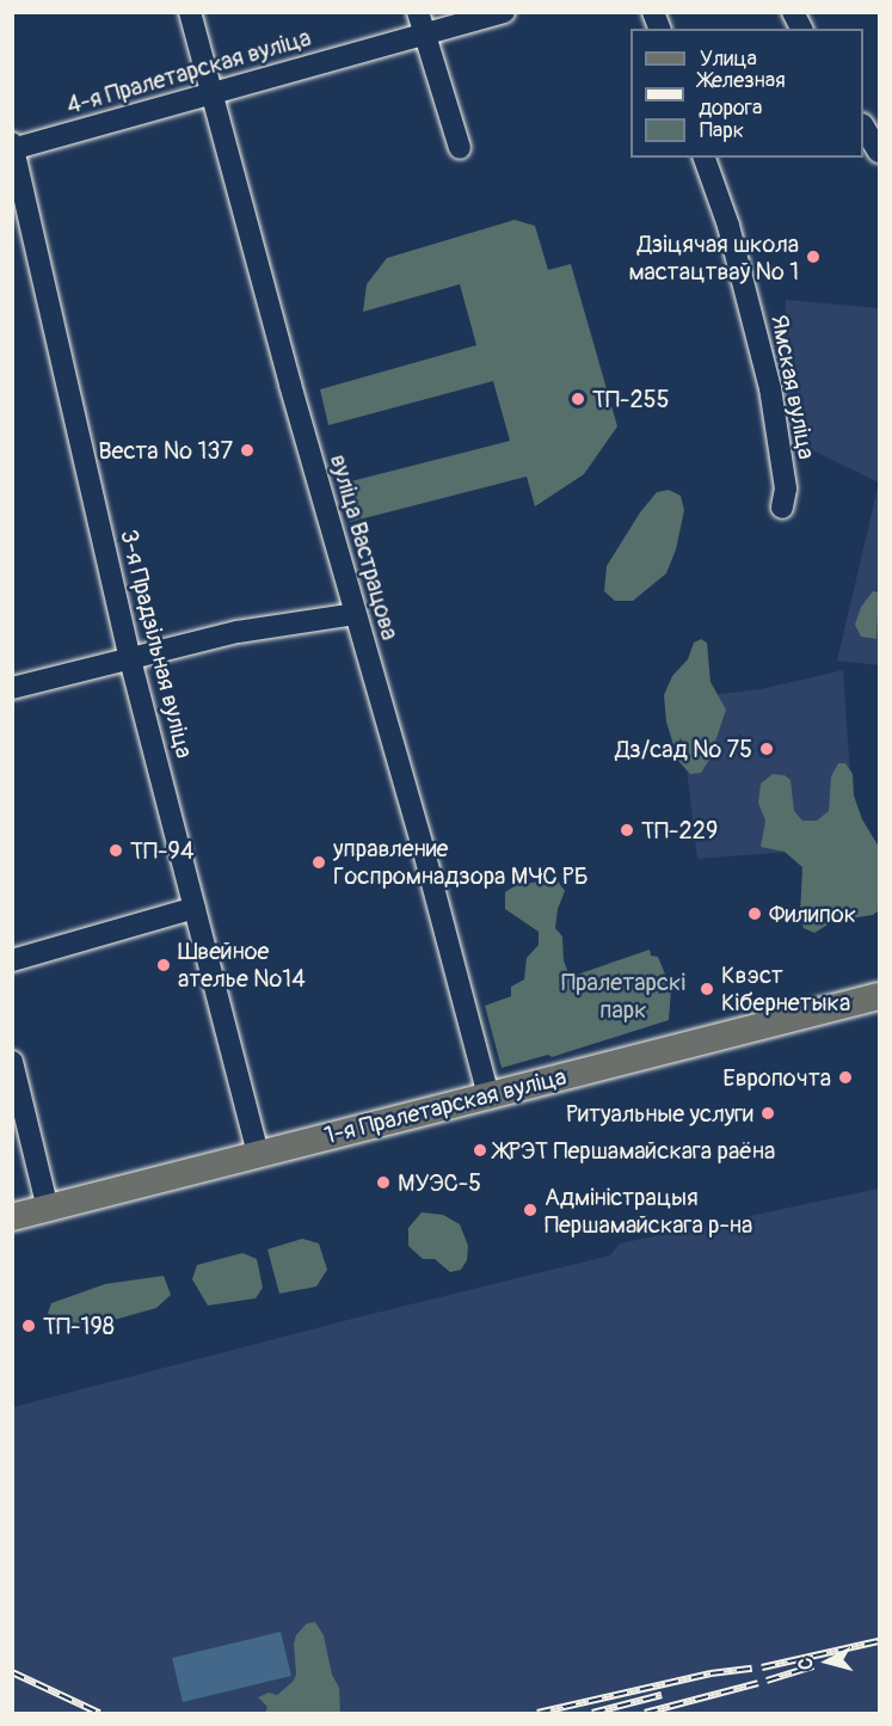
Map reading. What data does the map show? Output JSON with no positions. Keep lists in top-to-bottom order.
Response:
{
  "streets": {
    "main road": ["1-я Пралетарская вуліца"],
    "street": [
      "4-я Пралетарская вуліца",
      "Ямская вуліца",
      "вуліца Вастрацова",
      "3-я Прадзільная вуліца"
    ]
  },
  "crossings": [
    ["4-я Пралетарская вуліца", "вуліца Вастрацова"],
    ["4-я Пралетарская вуліца", "3-я Прадзільная вуліца"],
    ["вуліца Вастрацова", "1-я Пралетарская вуліца"],
    ["3-я Прадзільная вуліца", "1-я Пралетарская вуліца"]
  ],
  "parks": ["Пралетарскі парк"],
  "places": [
    "Дзіцячая школа мастацтваў № 1",
    "ТП-255",
    "Веста № 137",
    "Дз/сад № 75",
    "ТП-229",
    "ТП-94",
    "управление Госпромнадзора МЧС РБ",
    "Филипок",
    "Швейное ателье №14",
    "Квэст Кібернетыка",
    "Европочта",
    "Ритуальные услуги",
    "ЖРЭТ Першамайскага раёна",
    "МУЭС-5",
    "Адміністрацыя Першамайскага р-на",
    "ТП-198"
  ],
  "legend": ["Улица", "Железная дорога", "Парк"],
  "north": "left"
}
